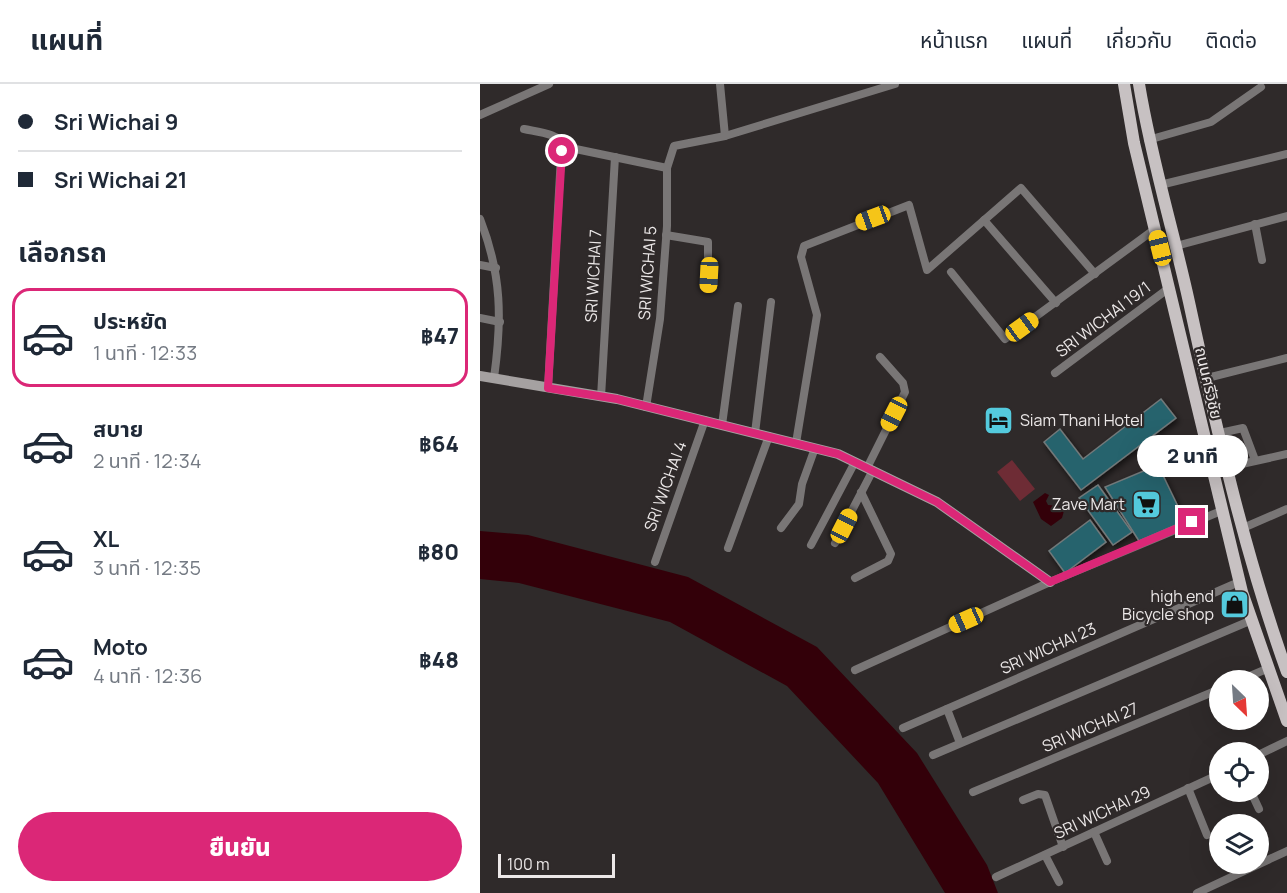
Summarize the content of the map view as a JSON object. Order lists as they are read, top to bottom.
{
  "streets": {
    "main road": ["ถนนศรีวิชัย"],
    "street": [
      "SRI WICHAI 5",
      "SRI WICHAI 7",
      "SRI WICHAI 19/1",
      "SRI WICHAI 4",
      "SRI WICHAI 23",
      "SRI WICHAI 27",
      "SRI WICHAI 29"
    ]
  },
  "crossings": [
    ["SRI WICHAI 19/1", "ถนนศรีวิชัย"],
    ["ถนนศรีวิชัย", "SRI WICHAI 23"]
  ],
  "places": {
    "hotel": ["Siam Thani Hotel"],
    "supermarket": ["Zave Mart"],
    "shop": ["high end Bicycle shop"]
  },
  "scale_bar": "100 m",
  "north": "bottom right",
  "page": {
    "header": "แผนที่",
    "nav": [
      "หน้าแรก",
      "แผนที่",
      "เกี่ยวกับ",
      "ติดต่อ"
    ],
    "banner": ["Sri Wichai 9", "Sri Wichai 21"],
    "heading": "เลือกรถ",
    "list": [
      {
        "name": "ประหยัด",
        "note": "1 นาที · 12:33",
        "value": "฿47"
      },
      {
        "name": "สบาย",
        "note": "2 นาที · 12:34",
        "value": "฿64"
      },
      {
        "name": "XL",
        "note": "3 นาที · 12:35",
        "value": "฿80"
      },
      {
        "name": "Moto",
        "note": "4 นาที · 12:36",
        "value": "฿48"
      }
    ],
    "bubble": "2 นาที",
    "buttons": "ยืนยัน",
    "scale": "100 m"
  }
}
